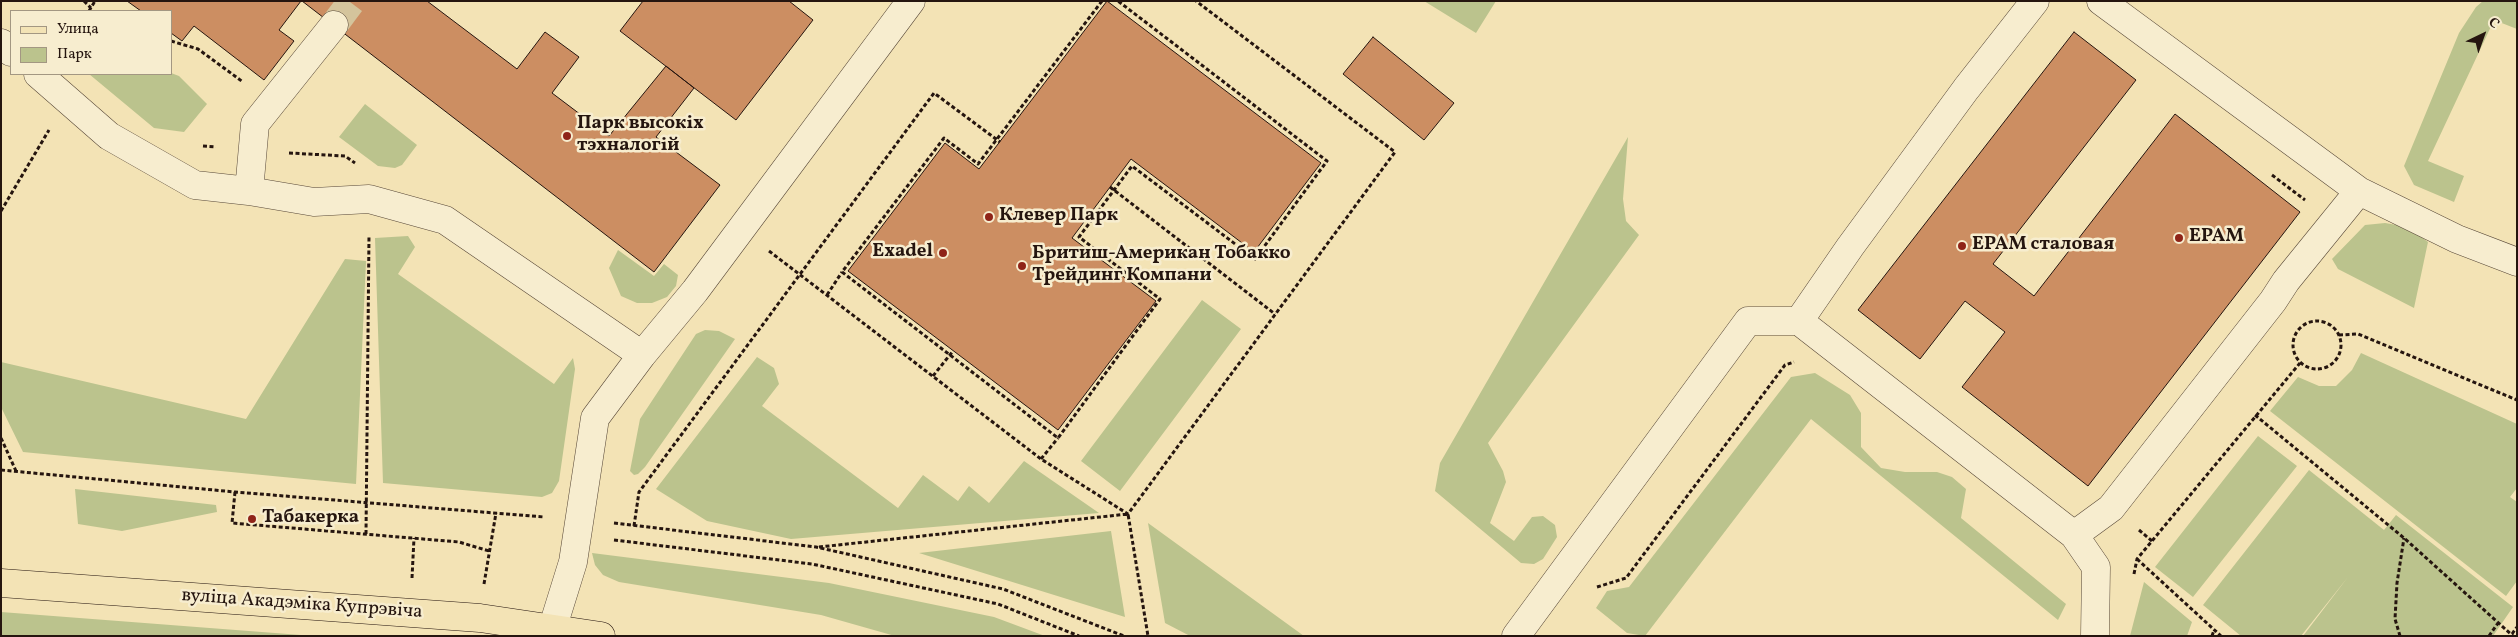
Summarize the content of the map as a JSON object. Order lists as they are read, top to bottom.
{
  "streets": {
    "main road": ["вуліца Акадэміка Купрэвіча"]
  },
  "places": [
    "Парк высокіх тэхналогій",
    "Клевер Парк",
    "EPAM",
    "EPAM сталовая",
    "Exadel",
    "Бритиш-Американ Тобакко Трейдинг Компани",
    "Табакерка"
  ],
  "legend": ["Улица", "Парк"],
  "north": "top right"
}
